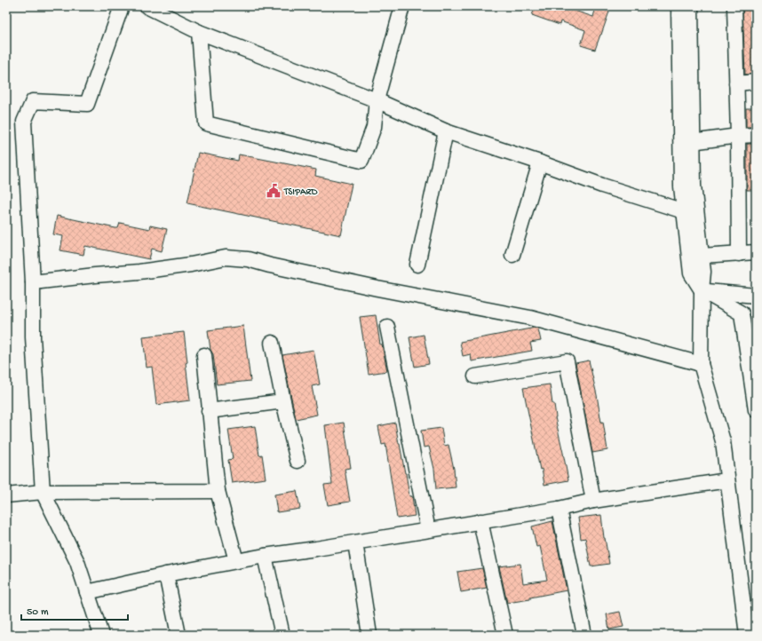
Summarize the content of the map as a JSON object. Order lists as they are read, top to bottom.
{
  "places": {
    "public building": ["TSIPARD"]
  },
  "scale_bar": "50 m"
}
